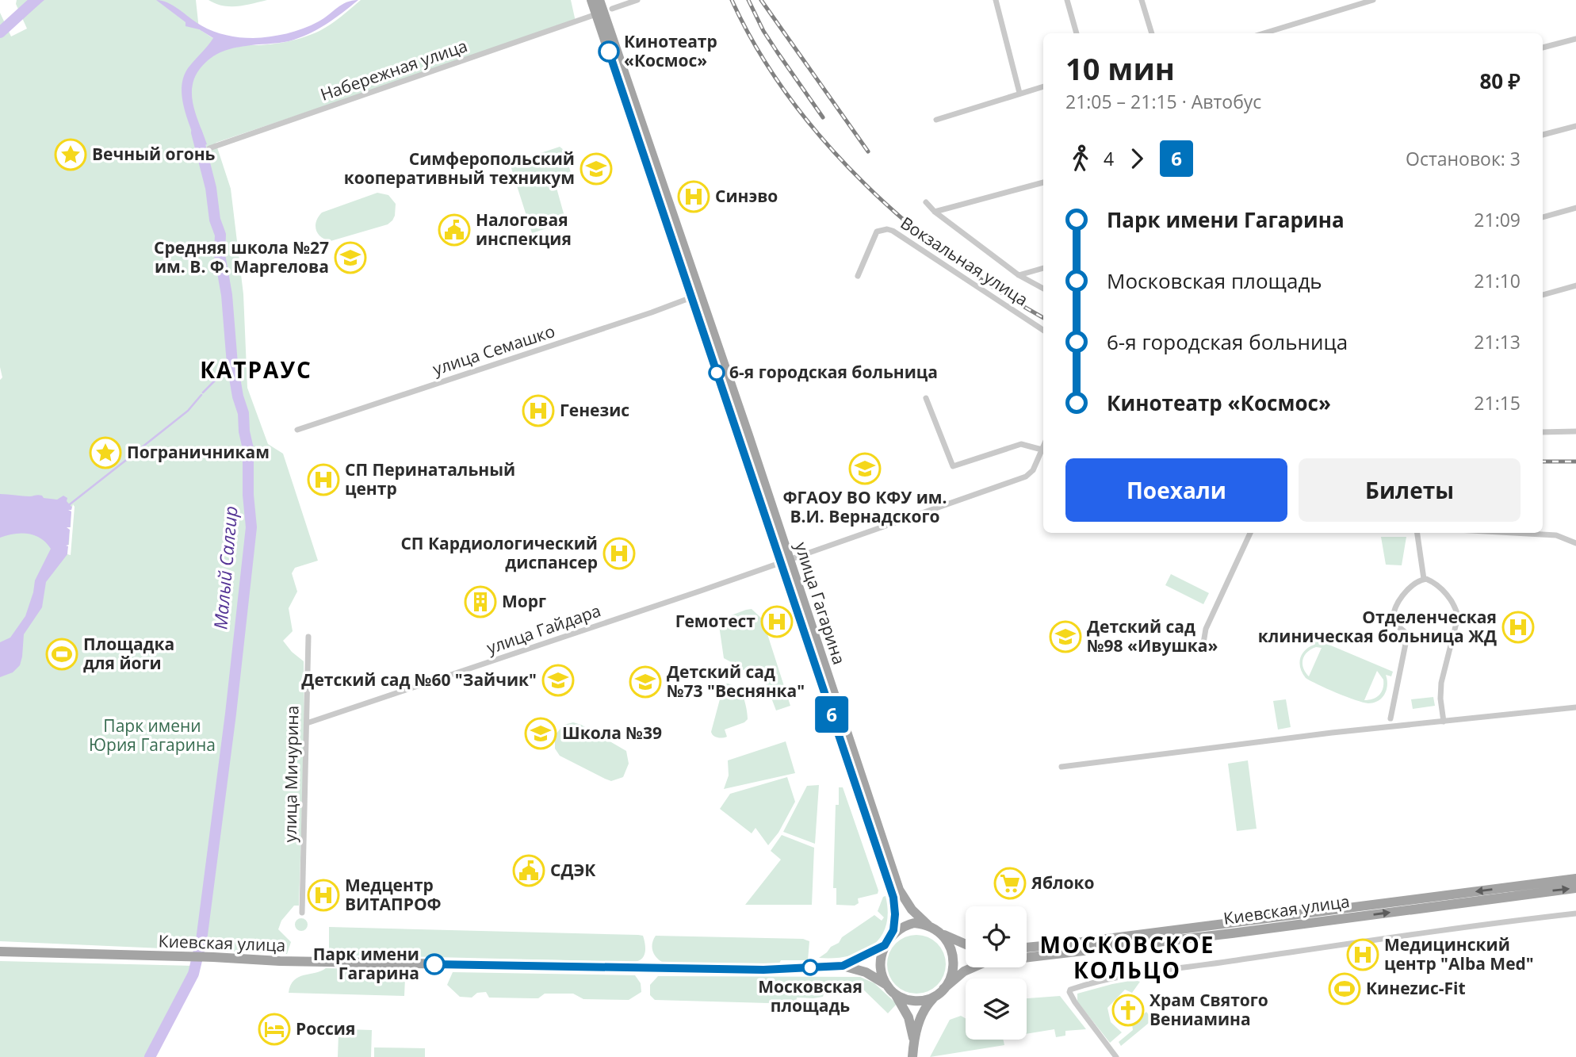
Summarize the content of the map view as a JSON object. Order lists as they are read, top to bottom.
{
  "streets": {
    "main road": ["улица Гагарина", "Киевская улица"],
    "street": [
      "Набережная улица",
      "Вокзальная улица",
      "улица Семашко",
      "улица Гайдара",
      "улица Мичурина"
    ]
  },
  "crossings": [
    ["Набережная улица", "улица Гагарина"],
    ["улица Семашко", "улица Гагарина"],
    ["улица Гагарина", "улица Гайдара"],
    ["улица Гагарина", "Киевская улица"],
    ["улица Гайдара", "улица Мичурина"]
  ],
  "districts": ["КАТРАУС", "МОСКОВСКОЕ КОЛЬЦО"],
  "water": ["Малый Салгир"],
  "parks": ["Парк имени Юрия Гагарина"],
  "places": {
    "other": [
      "Кинотеатр «Космос»",
      "6-я городская больница",
      "Парк имени Гагарина",
      "Московская площадь"
    ],
    "place": ["Вечный огонь", "Пограничникам"],
    "school or university": [
      "Симферопольский кооперативный техникум",
      "Средняя школа №27 им. В. Ф. Маргелова",
      "ФГАОУ ВО КФУ им. В.И. Вернадского",
      "Детский сад №98 «Ивушка»",
      "Детский сад №60 \"Зайчик\"",
      "Детский сад №73 \"Веснянка\"",
      "Школа №39"
    ],
    "hospital": [
      "Синэво",
      "Генезис",
      "СП Перинатальный центр",
      "СП Кардиологический диспансер",
      "Гемотест",
      "Отделенческая клиническая больница ЖД",
      "Медцентр ВИТАПРОФ",
      "Медицинский центр \"Alba Med\""
    ],
    "public building": ["Налоговая инспекция", "СДЭК"],
    "building": ["Морг"],
    "sports": ["Площадка для йоги", "Кинеzис-Fit"],
    "supermarket": ["Яблоко"],
    "church": ["Храм Святого Вениамина"],
    "hotel": ["Россия"]
  },
  "lines": ["bus line 6"],
  "page": {
    "on_map": "6",
    "heading": ["10 мин", "21:05 – 21:15 · Автобус", "80 ₽"],
    "legs": ["4", "6", "Остановок: 3"],
    "list": [
      {
        "name": "Парк имени Гагарина",
        "value": "21:09"
      },
      {
        "name": "Московская площадь",
        "value": "21:10"
      },
      {
        "name": "6-я городская больница",
        "value": "21:13"
      },
      {
        "name": "Кинотеатр «Космос»",
        "value": "21:15"
      }
    ],
    "buttons": ["Поехали", "Билеты"]
  }
}
